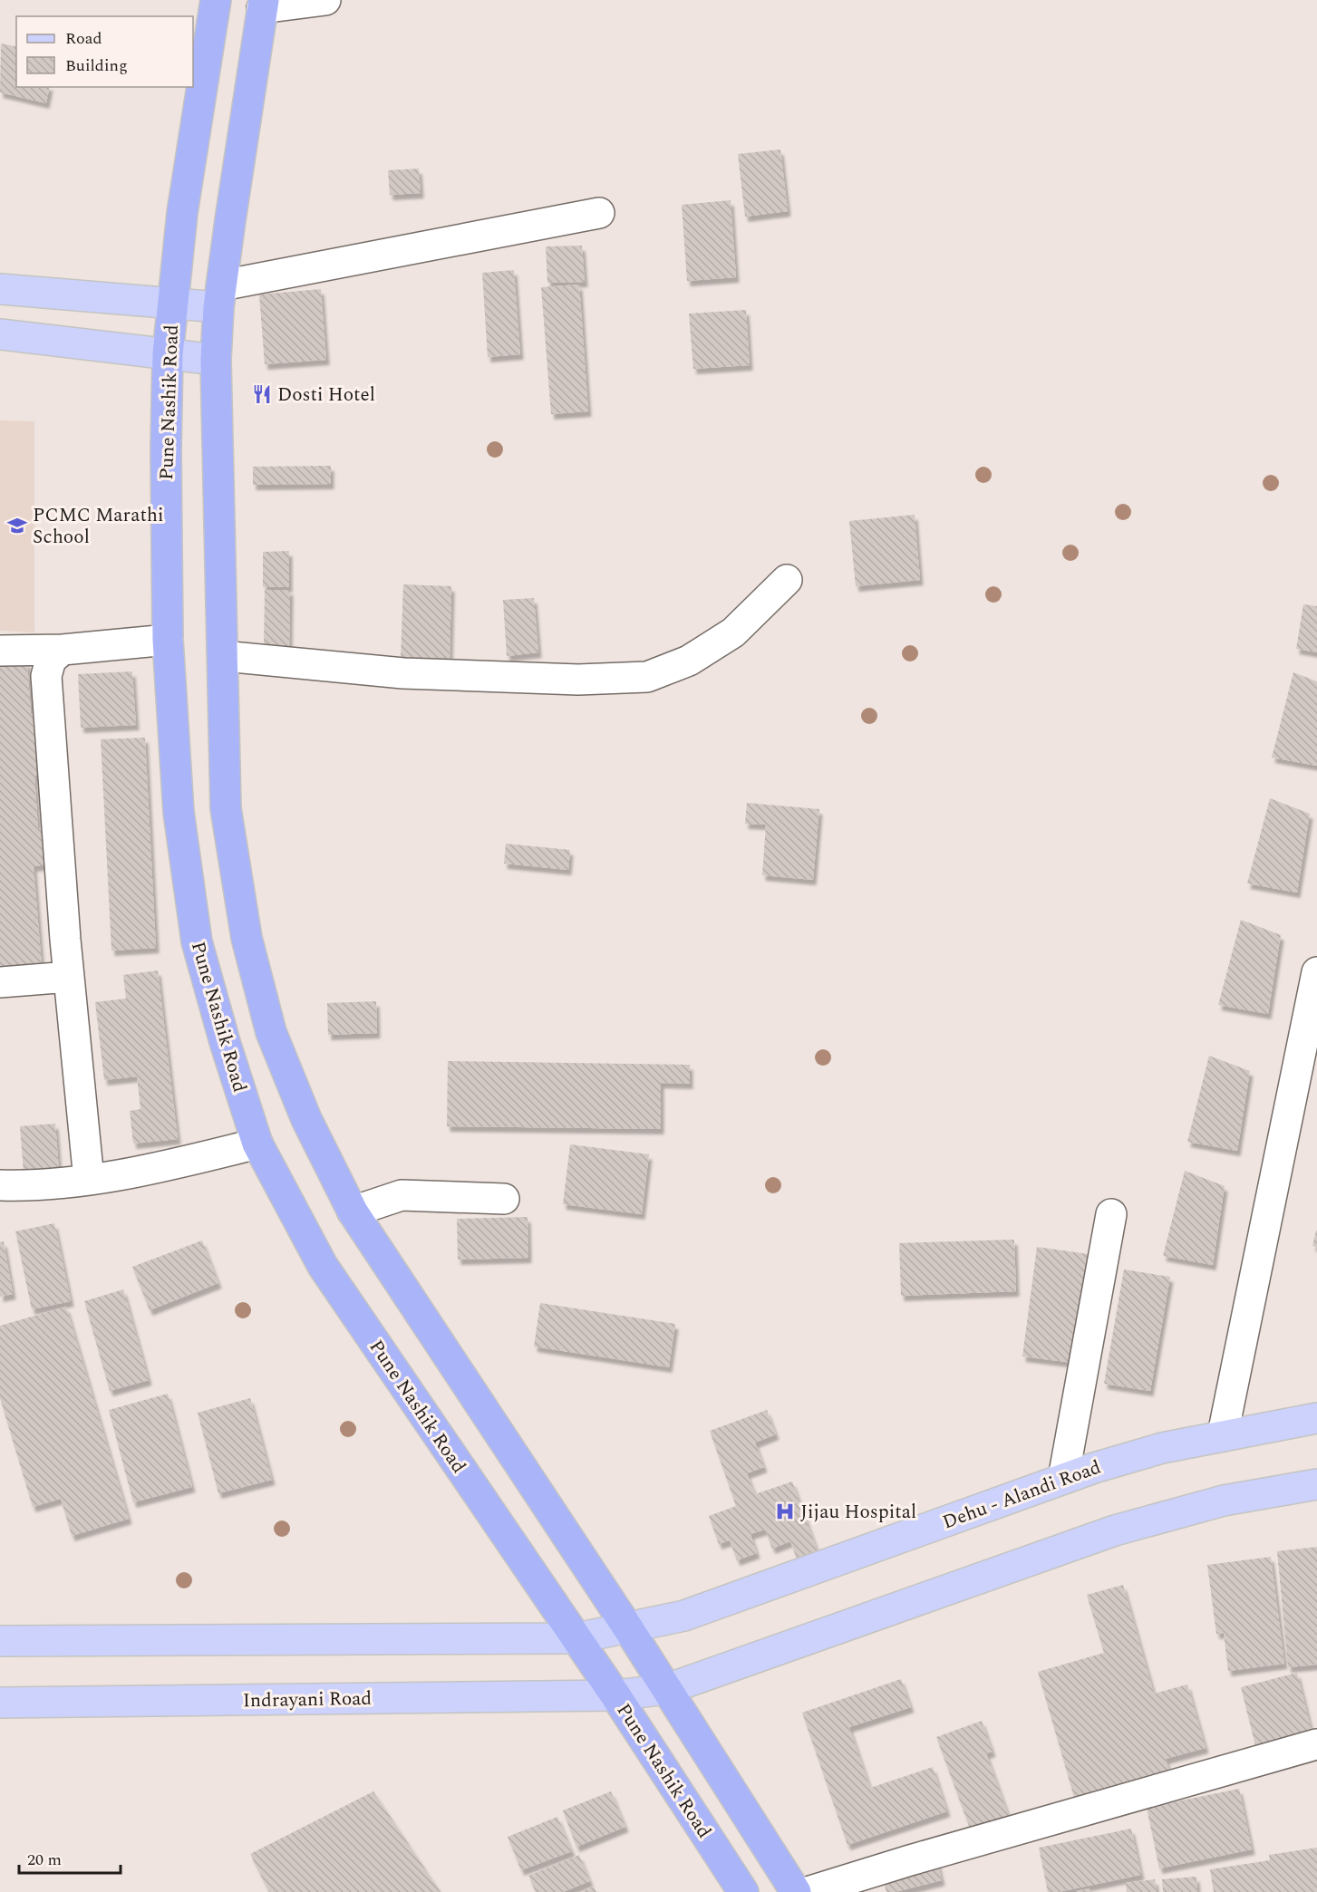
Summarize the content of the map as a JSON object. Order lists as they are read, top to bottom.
{
  "streets": {
    "highway": ["Pune Nashik Road"],
    "main road": ["Dehu - Alandi Road", "Indrayani Road"]
  },
  "crossings": [
    ["Pune Nashik Road", "Dehu - Alandi Road"],
    ["Pune Nashik Road", "Indrayani Road"]
  ],
  "places": {
    "restaurant": ["Dosti Hotel"],
    "school or university": ["PCMC Marathi School"],
    "hospital": ["Jijau Hospital"]
  },
  "legend": ["Road", "Building"],
  "scale_bar": "20 m"
}
